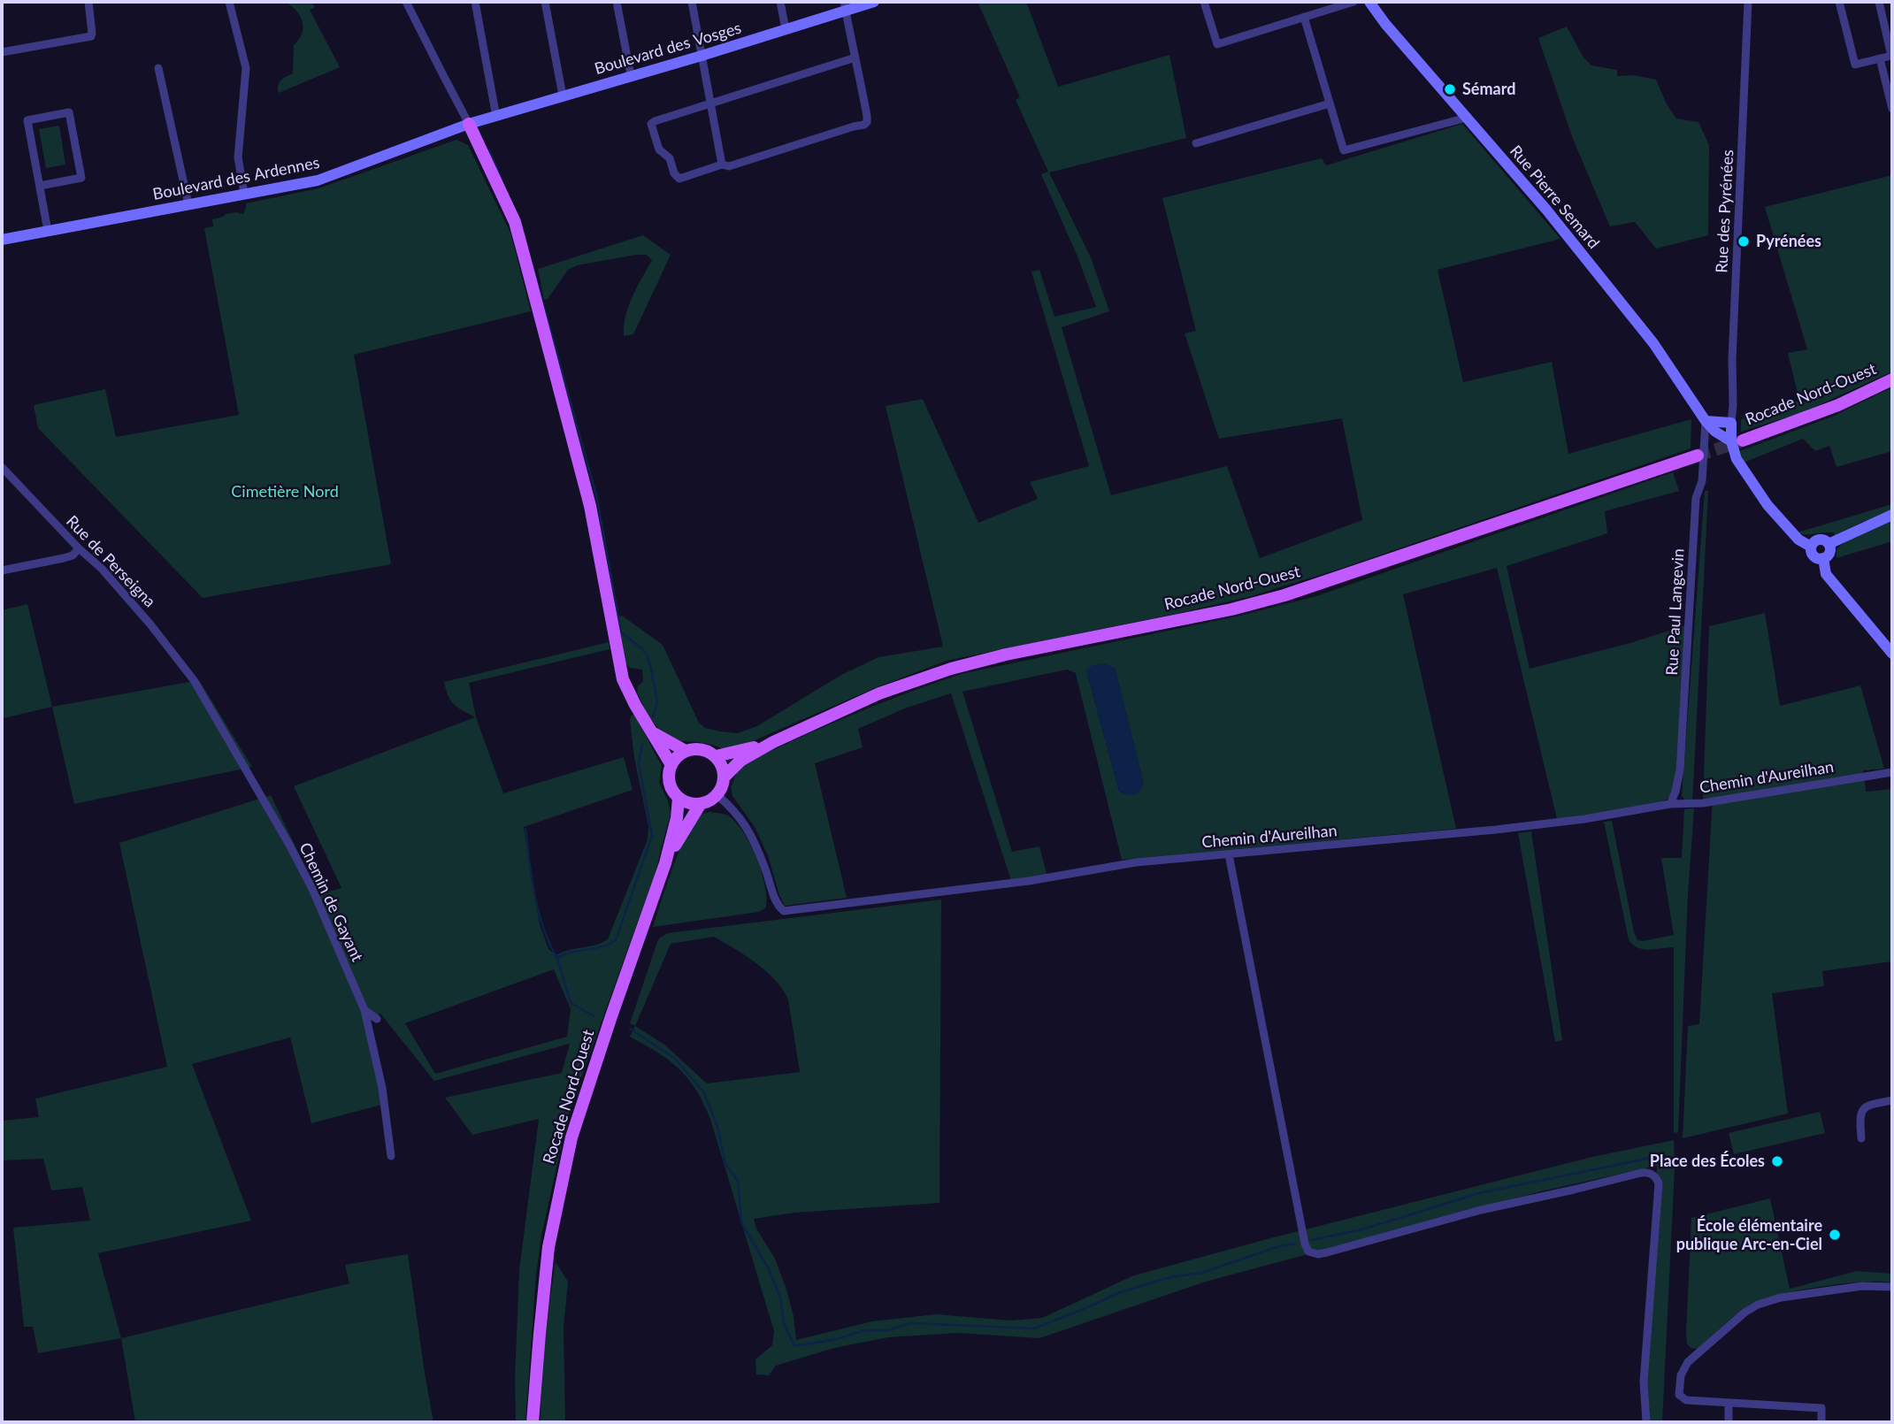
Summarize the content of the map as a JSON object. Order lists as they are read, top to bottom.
{
  "streets": {
    "main road": [
      "Boulevard des Vosges",
      "Boulevard des Ardennes",
      "Rue Pierre Semard",
      "Rocade Nord-Ouest"
    ],
    "street": [
      "Rue des Pyrénées",
      "Rue de Perseigna",
      "Rue Paul Langevin",
      "Chemin d'Aureilhan",
      "Chemin de Gayant"
    ]
  },
  "crossings": [
    ["Boulevard des Vosges", "Boulevard des Ardennes"],
    ["Rue Pierre Semard", "Rue des Pyrénées"],
    ["Rue Pierre Semard", "Rocade Nord-Ouest"],
    ["Rue Pierre Semard", "Rue Paul Langevin"],
    ["Rocade Nord-Ouest", "Chemin d'Aureilhan"],
    ["Rue de Perseigna", "Chemin de Gayant"],
    ["Rue Paul Langevin", "Chemin d'Aureilhan"]
  ],
  "parks": ["Cimetière Nord"],
  "places": [
    "Sémard",
    "Pyrénées",
    "Place des Écoles",
    "École élémentaire publique Arc-en-Ciel"
  ]
}
